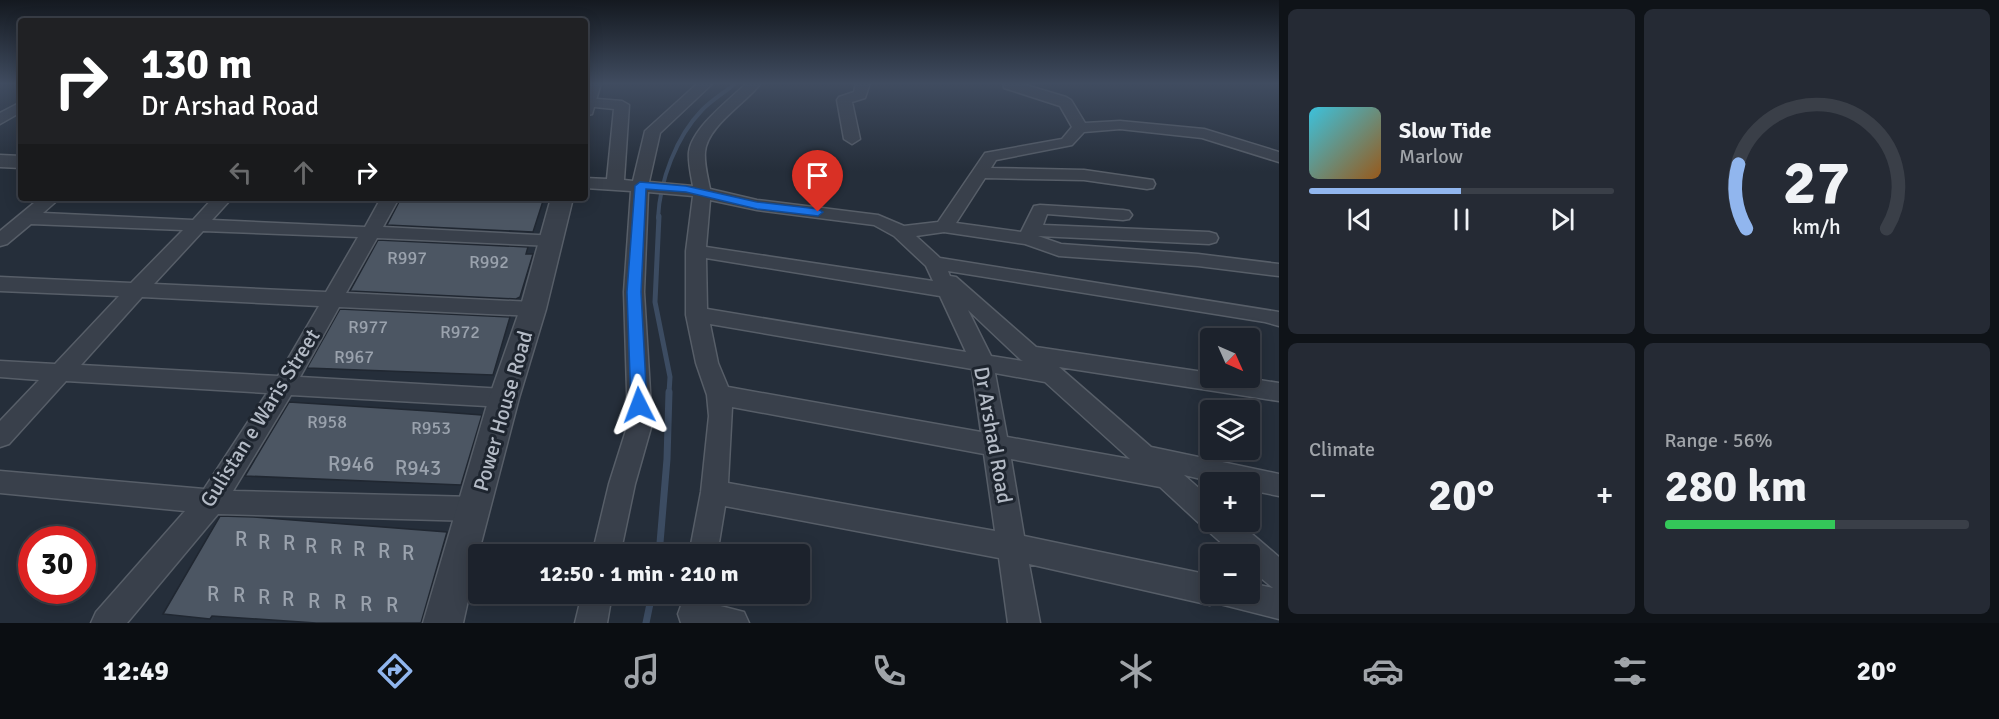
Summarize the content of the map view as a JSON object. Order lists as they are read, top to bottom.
{
  "streets": {
    "street": ["Power House Road", "Gulistan e Waris Street", "Dr Arshad Road"]
  },
  "house_numbers": [
    "R997",
    "R992",
    "R977",
    "R972",
    "R967",
    "R958",
    "R953",
    "R946",
    "R943",
    "R",
    "R",
    "R",
    "R",
    "R",
    "R",
    "R",
    "R",
    "R",
    "R",
    "R",
    "R",
    "R",
    "R",
    "R",
    "R"
  ],
  "north": "bottom right",
  "page": {
    "turn": ["130 m", "Dr Arshad Road"],
    "song": ["Slow Tide", "Marlow"],
    "map_buttons": ["+", "−"],
    "tile": [
      "Climate",
      ["Range · 56%", "280 km"]
    ],
    "heat": ["−", "20°", "+"],
    "limit": "30",
    "trip": "12:50 · 1 min · 210 m",
    "tabs": ["12:49", "20°"],
    "gauge": ["27", "km/h"]
  }
}
